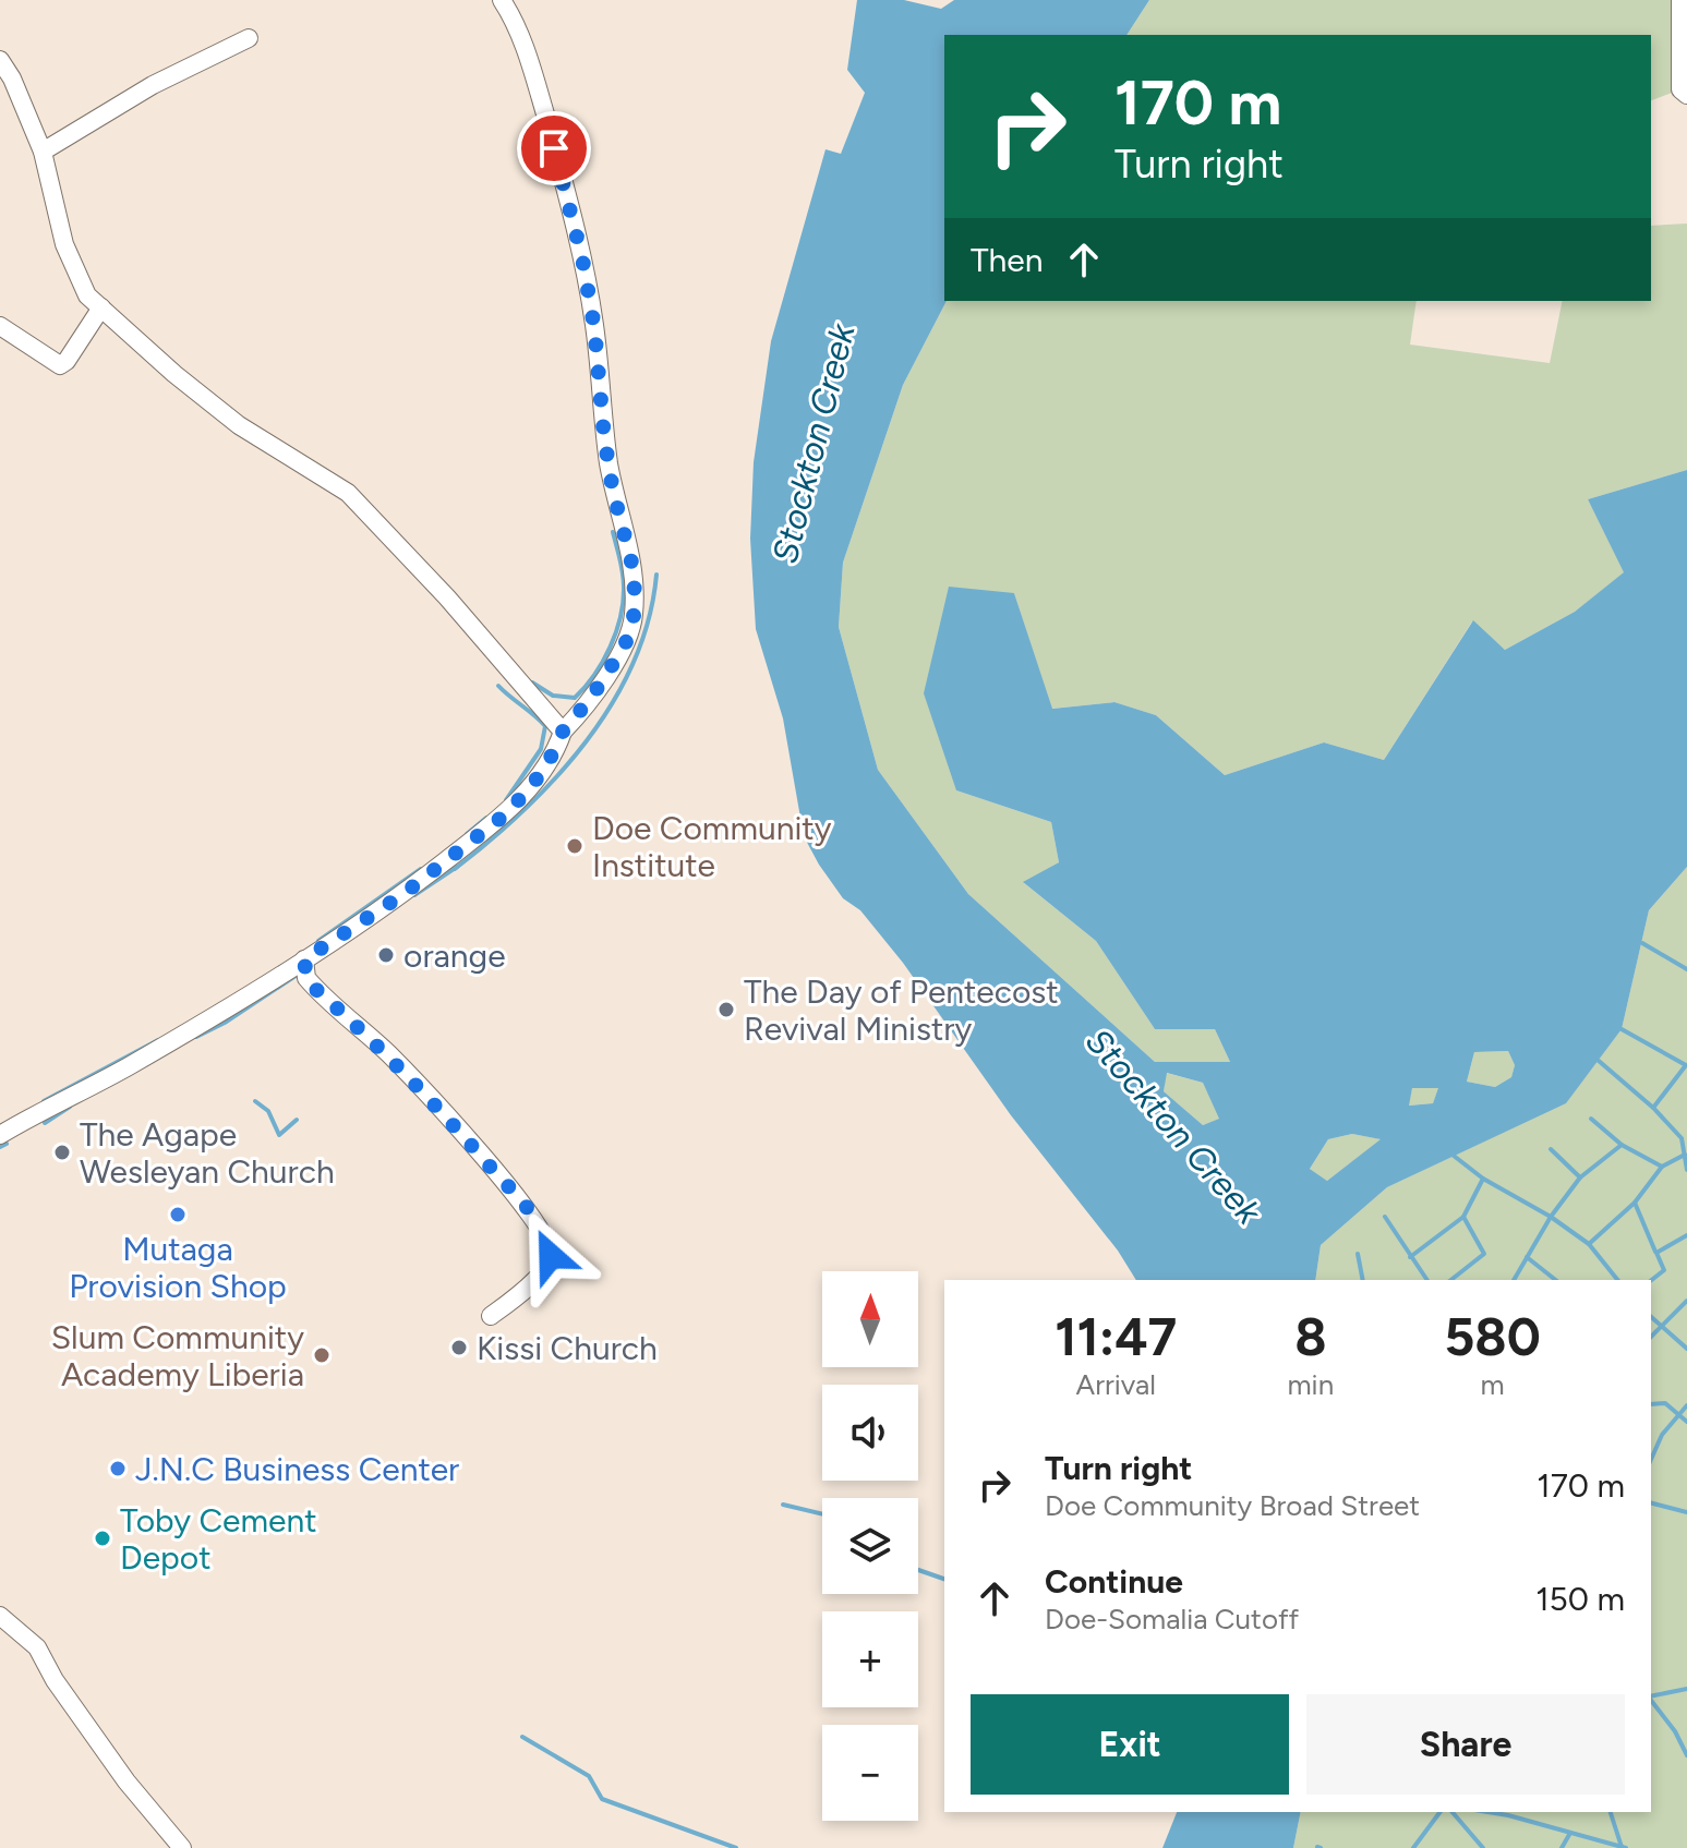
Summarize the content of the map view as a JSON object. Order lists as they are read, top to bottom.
{
  "water": ["Stockton Creek"],
  "places": [
    "Doe Community Institute",
    "orange",
    "The Day of Pentecost Revival Ministry",
    "The Agape Wesleyan Church",
    "Mutaga Provision Shop",
    "Kissi Church",
    "Slum Community Academy Liberia",
    "J.N.C Business Center",
    "Toby Cement Depot"
  ],
  "north": "top",
  "page": {
    "turn": ["170 m", "Turn right"],
    "then": "Then",
    "map_buttons": ["+", "−"],
    "eta": [
      "11:47",
      "Arrival",
      "8",
      "min",
      "580",
      "m"
    ],
    "list": [
      {
        "name": "Turn right",
        "note": "Doe Community Broad Street",
        "value": "170 m"
      },
      {
        "name": "Continue",
        "note": "Doe-Somalia Cutoff",
        "value": "150 m"
      }
    ],
    "buttons": ["Exit", "Share"]
  }
}
